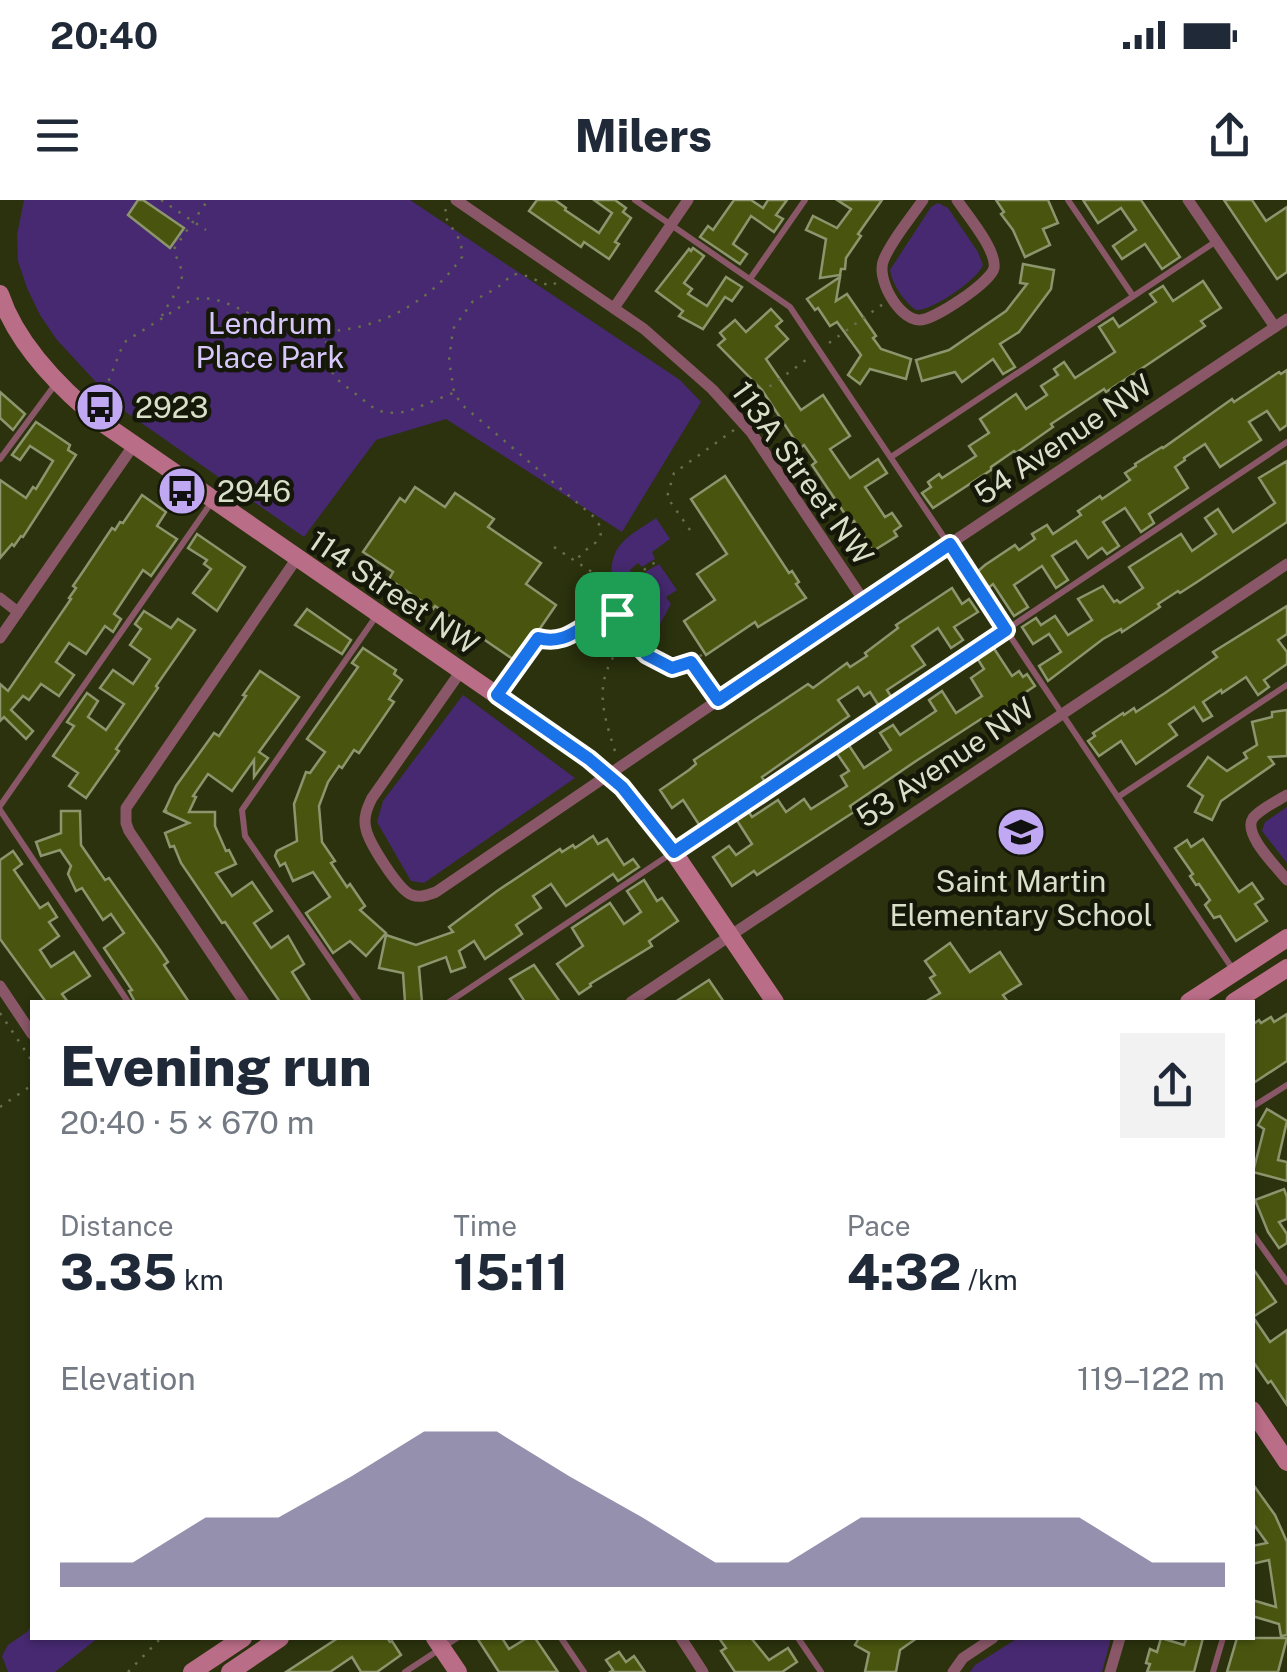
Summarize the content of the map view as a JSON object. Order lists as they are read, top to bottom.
{
  "streets": {
    "street": [
      "54 Avenue NW",
      "113A Street NW",
      "114 Street NW",
      "53 Avenue NW"
    ]
  },
  "crossings": [
    ["54 Avenue NW", "113A Street NW"],
    ["54 Avenue NW", "114 Street NW"],
    ["114 Street NW", "53 Avenue NW"]
  ],
  "parks": ["Lendrum Place Park"],
  "places": {
    "bus stop": ["2923", "2946"],
    "school or university": ["Saint Martin Elementary School"]
  },
  "page": {
    "status": "20:40",
    "header": "Milers",
    "heading": ["Evening run", "20:40 · 5 × 670 m"],
    "stats": [
      ["Distance", "3.35 km"],
      ["Time", "15:11"],
      ["Pace", "4:32 /km"]
    ],
    "chart": ["Elevation", "119–122 m"]
  }
}
